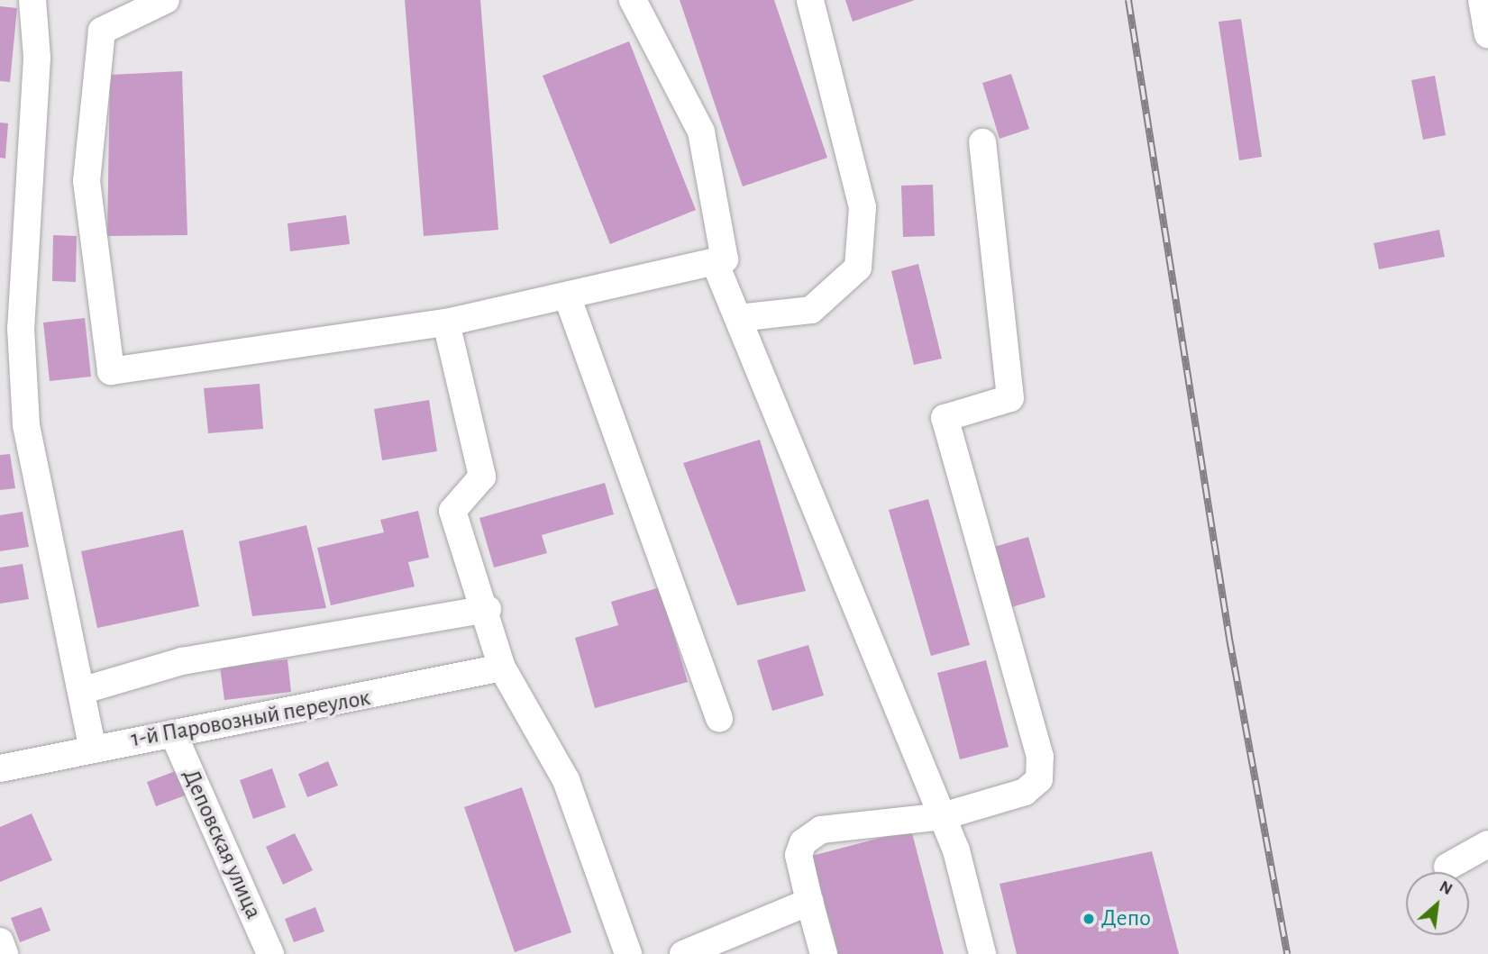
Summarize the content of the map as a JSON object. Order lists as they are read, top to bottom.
{
  "streets": {
    "street": ["1-й Паровозный переулок", "Деповская улица"]
  },
  "crossings": [
    ["1-й Паровозный переулок", "Деповская улица"]
  ],
  "places": ["Депо"],
  "north": "top right"
}
